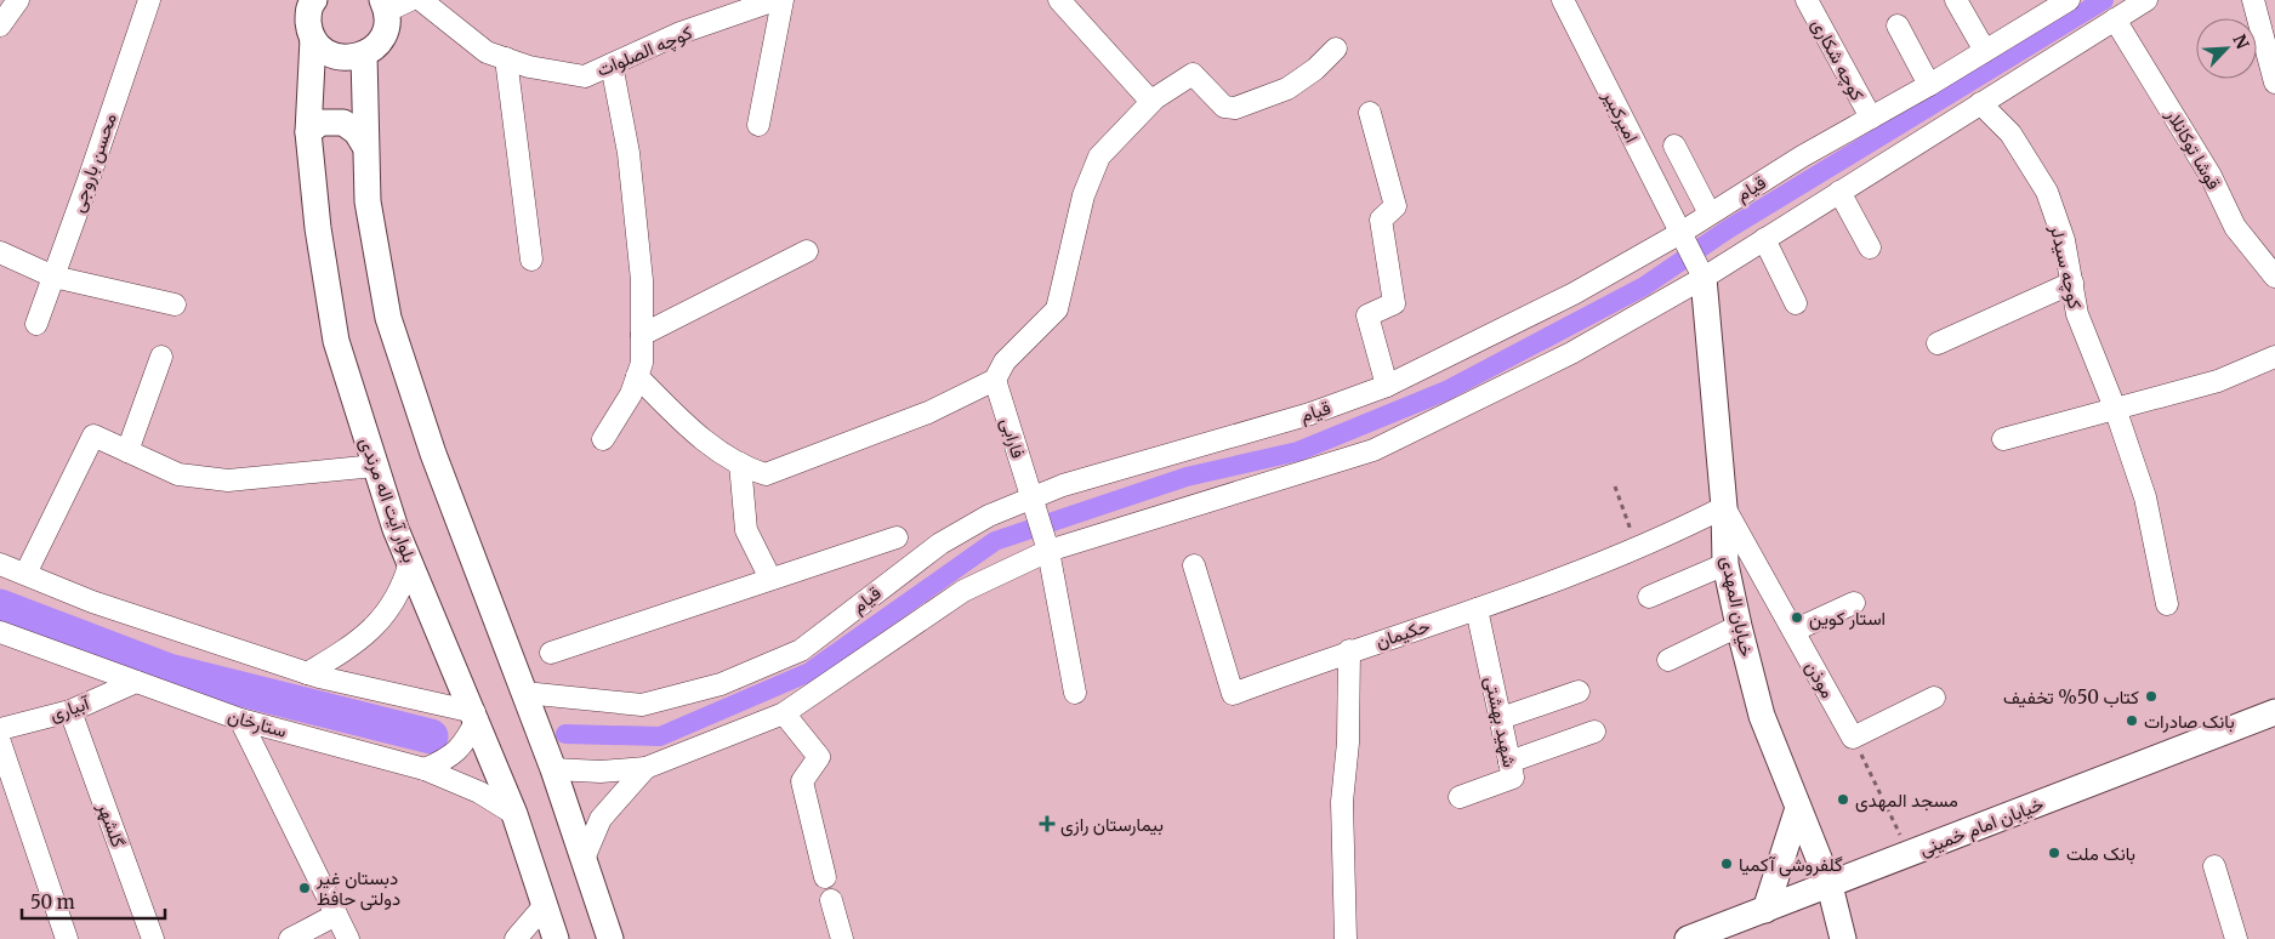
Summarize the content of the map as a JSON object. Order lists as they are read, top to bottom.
{
  "streets": {
    "main road": ["بلوار آیت اله مرندی", "خیابان المهدی", "خیابان امام خمینی"],
    "street": [
      "کوچه الصلوات",
      "کوچه شکاری",
      "امیرکبیر",
      "قوشا توکانلار",
      "محسن باروجی",
      "قیام",
      "کوچه سیدلر",
      "فارابی",
      "حکیمان",
      "موذن",
      "آبیاری",
      "شهید بهشتی",
      "ستارخان",
      "گلشهر"
    ]
  },
  "crossings": [
    ["کوچه شکاری", "قیام"],
    ["امیرکبیر", "قیام"],
    ["امیرکبیر", "خیابان المهدی"],
    ["قیام", "فارابی"],
    ["بلوار آیت اله مرندی", "ستارخان"],
    ["خیابان المهدی", "حکیمان"],
    ["خیابان المهدی", "موذن"],
    ["خیابان المهدی", "خیابان امام خمینی"],
    ["حکیمان", "موذن"],
    ["حکیمان", "شهید بهشتی"],
    ["آبیاری", "ستارخان"],
    ["آبیاری", "گلشهر"]
  ],
  "places": {
    "other": [
      "استار کوین",
      "کتاب 50% تخفیف",
      "بانک صادرات",
      "مسجد المهدی",
      "بانک ملت",
      "گلفروشی آکمیا",
      "دبستان غیر دولتی حافظ"
    ],
    "health": ["بیمارستان رازی"]
  },
  "scale_bar": "50 m",
  "north": "top right"
}
